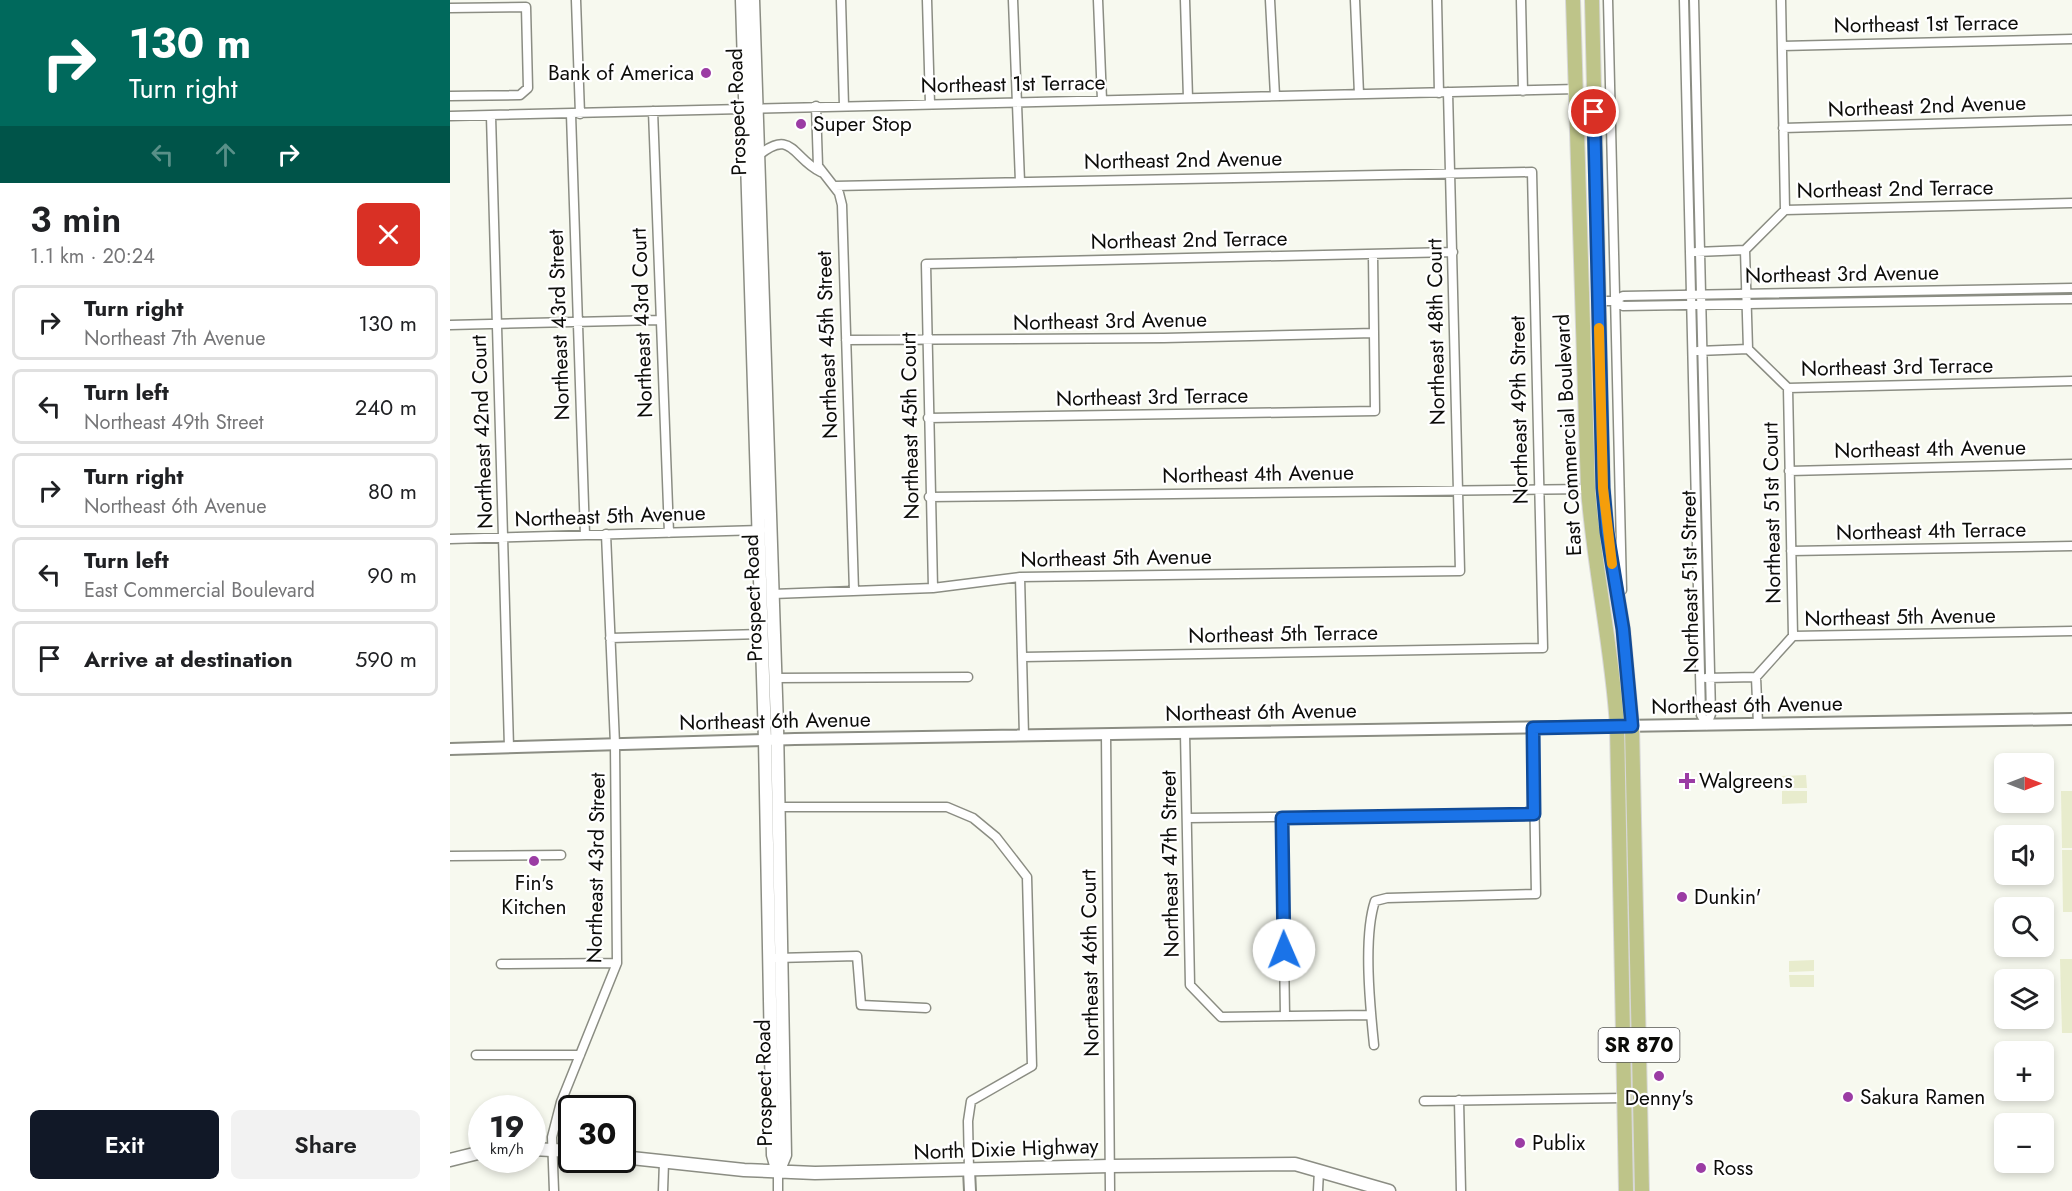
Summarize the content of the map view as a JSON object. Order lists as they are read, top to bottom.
{
  "streets": {
    "main road": [
      "Prospect Road",
      "East Commercial Boulevard",
      "SR 870",
      "North Dixie Highway"
    ],
    "street": [
      "Northeast 1st Terrace",
      "Northeast 2nd Avenue",
      "Northeast 2nd Terrace",
      "Northeast 3rd Avenue",
      "Northeast 43rd Court",
      "Northeast 43rd Street",
      "Northeast 48th Court",
      "Northeast 45th Street",
      "Northeast 3rd Terrace",
      "Northeast 49th Street",
      "Northeast 45th Court",
      "Northeast 42nd Court",
      "Northeast 4th Avenue",
      "Northeast 51st Court",
      "Northeast 5th Avenue",
      "Northeast 4th Terrace",
      "Northeast 51st Street",
      "Northeast 5th Terrace",
      "Northeast 6th Avenue",
      "Northeast 47th Street",
      "Northeast 46th Court"
    ]
  },
  "crossings": [
    ["Northeast 1st Terrace", "Prospect Road"],
    ["Northeast 1st Terrace", "Northeast 43rd Court"],
    ["Northeast 1st Terrace", "Northeast 43rd Street"],
    ["Northeast 1st Terrace", "Northeast 48th Court"],
    ["Northeast 1st Terrace", "Northeast 42nd Court"],
    ["Northeast 1st Terrace", "East Commercial Boulevard"],
    ["Northeast 2nd Avenue", "Northeast 48th Court"],
    ["Northeast 2nd Avenue", "Northeast 45th Street"],
    ["Northeast 2nd Avenue", "Northeast 49th Street"],
    ["Prospect Road", "Northeast 5th Avenue"],
    ["Prospect Road", "Northeast 6th Avenue"],
    ["Prospect Road", "North Dixie Highway"],
    ["Northeast 2nd Terrace", "Northeast 48th Court"],
    ["Northeast 2nd Terrace", "Northeast 45th Court"],
    ["Northeast 3rd Avenue", "Northeast 45th Street"],
    ["Northeast 3rd Avenue", "Northeast 3rd Terrace"],
    ["Northeast 3rd Avenue", "Northeast 45th Court"],
    ["Northeast 3rd Avenue", "East Commercial Boulevard"],
    ["Northeast 3rd Avenue", "Northeast 51st Street"],
    ["Northeast 43rd Court", "Northeast 5th Avenue"],
    ["Northeast 43rd Street", "Northeast 5th Avenue"],
    ["Northeast 43rd Street", "Northeast 6th Avenue"],
    ["Northeast 48th Court", "Northeast 4th Avenue"],
    ["Northeast 48th Court", "Northeast 5th Avenue"],
    ["Northeast 45th Street", "Northeast 5th Avenue"],
    ["Northeast 3rd Terrace", "Northeast 45th Court"],
    ["Northeast 3rd Terrace", "Northeast 51st Court"],
    ["Northeast 49th Street", "Northeast 4th Avenue"],
    ["Northeast 49th Street", "Northeast 5th Terrace"],
    ["Northeast 45th Court", "Northeast 4th Avenue"],
    ["Northeast 45th Court", "Northeast 5th Avenue"],
    ["Northeast 42nd Court", "Northeast 5th Avenue"],
    ["Northeast 42nd Court", "Northeast 6th Avenue"],
    ["East Commercial Boulevard", "Northeast 4th Avenue"],
    ["East Commercial Boulevard", "Northeast 6th Avenue"],
    ["Northeast 4th Avenue", "Northeast 51st Court"],
    ["Northeast 51st Court", "Northeast 5th Avenue"],
    ["Northeast 51st Court", "Northeast 4th Terrace"],
    ["Northeast 51st Street", "Northeast 6th Avenue"],
    ["Northeast 6th Avenue", "Northeast 47th Street"],
    ["Northeast 6th Avenue", "Northeast 46th Court"],
    ["Northeast 46th Court", "North Dixie Highway"]
  ],
  "places": {
    "other": [
      "Bank of America",
      "Super Stop",
      "Fin's Kitchen",
      "Dunkin'",
      "Denny's",
      "Sakura Ramen",
      "Publix",
      "Ross"
    ],
    "health": ["Walgreens"]
  },
  "north": "right",
  "page": {
    "turn": ["130 m", "Turn right"],
    "heading": ["3 min", "1.1 km · 20:24"],
    "list": [
      {
        "name": "Turn right",
        "note": "Northeast 7th Avenue",
        "value": "130 m"
      },
      {
        "name": "Turn left",
        "note": "Northeast 49th Street",
        "value": "240 m"
      },
      {
        "name": "Turn right",
        "note": "Northeast 6th Avenue",
        "value": "80 m"
      },
      {
        "name": "Turn left",
        "note": "East Commercial Boulevard",
        "value": "90 m"
      },
      {
        "name": "Arrive at destination",
        "value": "590 m"
      }
    ],
    "map_buttons": ["+", "−"],
    "speed": "19 km/h",
    "limit": "30",
    "buttons": ["Exit", "Share"]
  }
}
